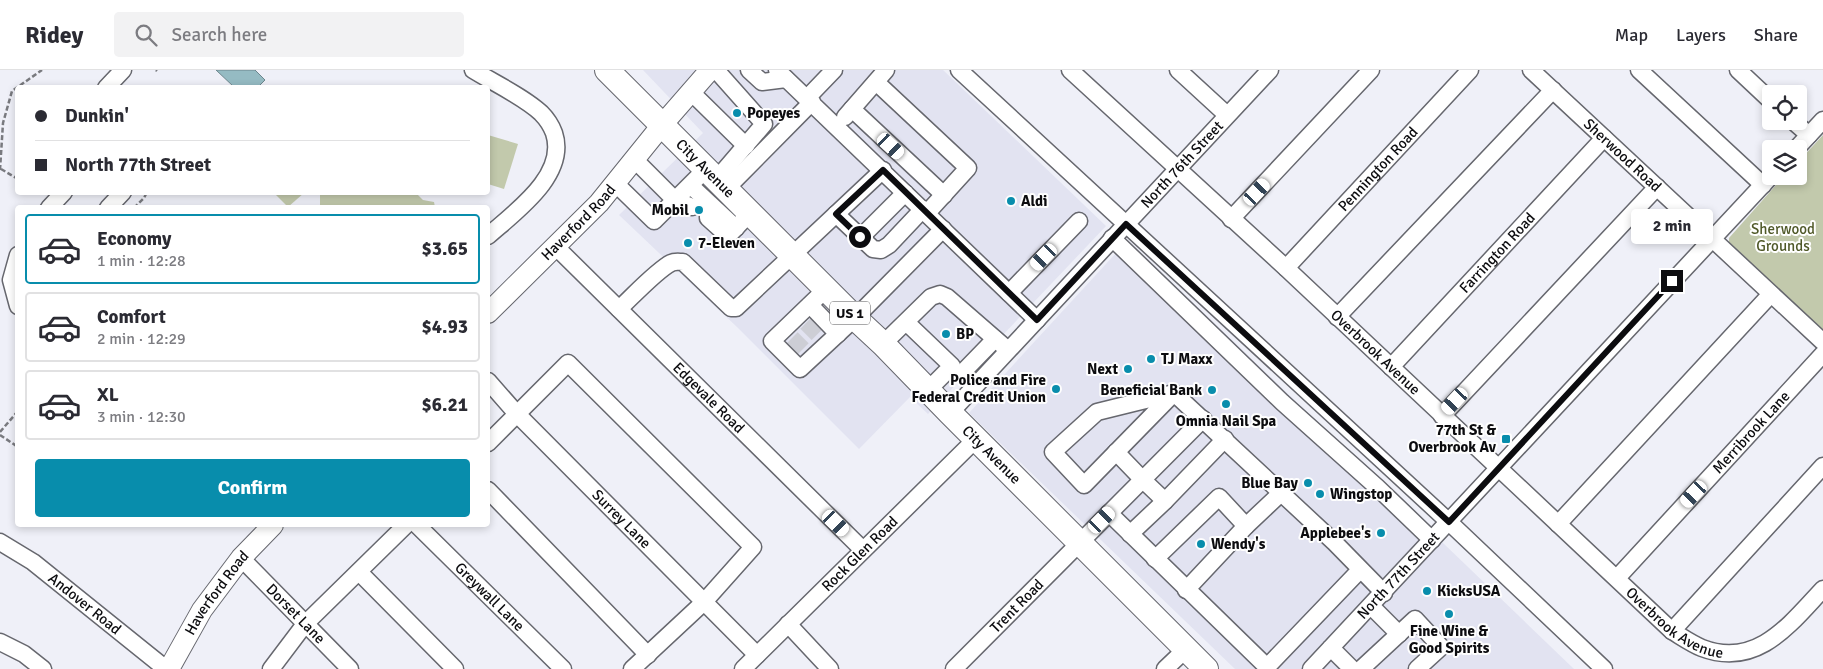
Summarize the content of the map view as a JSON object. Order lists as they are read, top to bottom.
{
  "streets": {
    "highway": ["City Avenue", "US 1"],
    "main road": ["Haverford Road"],
    "street": [
      "Sherwood Road",
      "North 76th Street",
      "Pennington Road",
      "Farrington Road",
      "Overbrook Avenue",
      "Edgevale Road",
      "Merribrook Lane",
      "Surrey Lane",
      "Rock Glen Road",
      "North 77th Street",
      "Greywall Lane",
      "Andover Road",
      "Trent Road",
      "Dorset Lane"
    ]
  },
  "crossings": [
    ["Sherwood Road", "Farrington Road"],
    ["Sherwood Road", "North 77th Street"],
    ["North 76th Street", "City Avenue"],
    ["North 76th Street", "Overbrook Avenue"],
    ["City Avenue", "Haverford Road"],
    ["City Avenue", "Rock Glen Road"],
    ["City Avenue", "Trent Road"],
    ["Pennington Road", "Overbrook Avenue"],
    ["Haverford Road", "Edgevale Road"],
    ["Haverford Road", "Andover Road"],
    ["Haverford Road", "Dorset Lane"],
    ["Farrington Road", "Overbrook Avenue"],
    ["Overbrook Avenue", "Merribrook Lane"],
    ["Overbrook Avenue", "North 77th Street"],
    ["Edgevale Road", "Rock Glen Road"],
    ["Surrey Lane", "Rock Glen Road"]
  ],
  "parks": ["Sherwood Grounds"],
  "places": {
    "other": [
      "Popeyes",
      "Aldi",
      "Mobil",
      "7-Eleven",
      "BP",
      "TJ Maxx",
      "Next",
      "Police and Fire Federal Credit Union",
      "Beneficial Bank",
      "Omnia Nail Spa",
      "Blue Bay",
      "Wingstop",
      "Applebee's",
      "Wendy's",
      "KicksUSA",
      "Fine Wine & Good Spirits"
    ],
    "transit": ["77th St & Overbrook Av"]
  },
  "page": {
    "header": "Ridey",
    "search": "Search here",
    "nav": ["Map", "Layers", "Share"],
    "banner": ["Dunkin'", "North 77th Street"],
    "bubble": "2 min",
    "list": [
      {
        "name": "Economy",
        "note": "1 min · 12:28",
        "value": "$3.65"
      },
      {
        "name": "Comfort",
        "note": "2 min · 12:29",
        "value": "$4.93"
      },
      {
        "name": "XL",
        "note": "3 min · 12:30",
        "value": "$6.21"
      }
    ],
    "buttons": "Confirm"
  }
}
